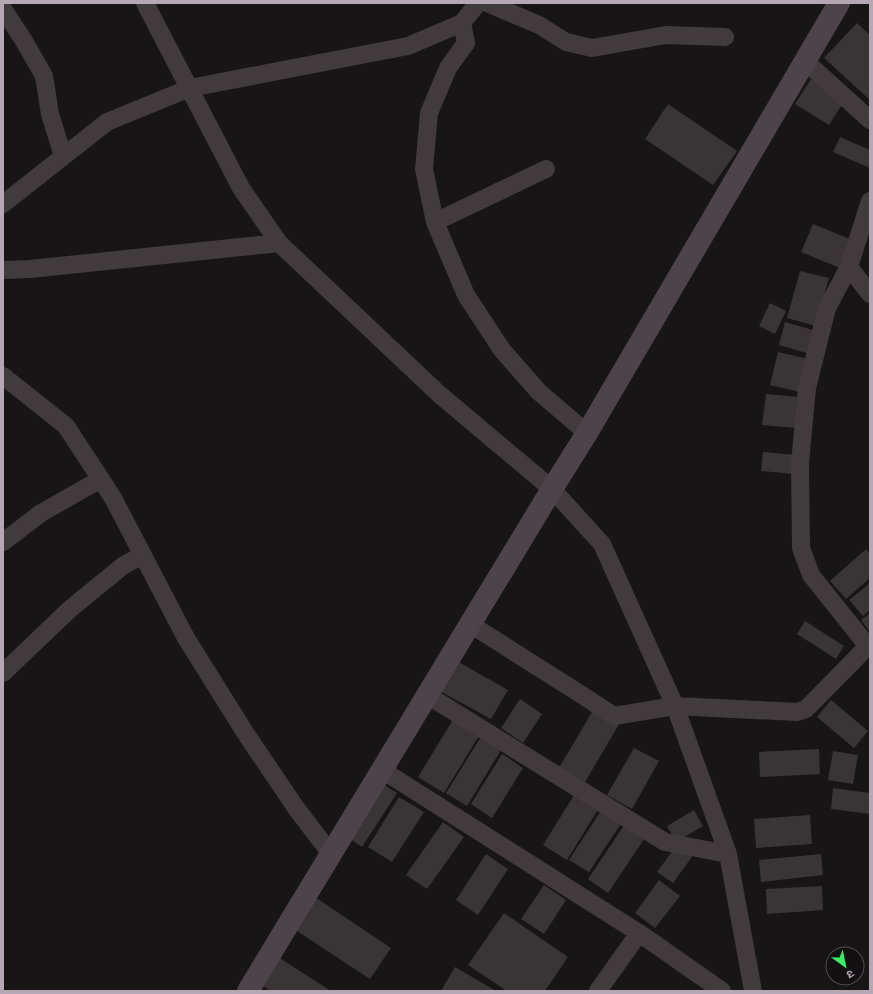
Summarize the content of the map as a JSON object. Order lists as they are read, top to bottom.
{
  "north": "bottom right"
}
